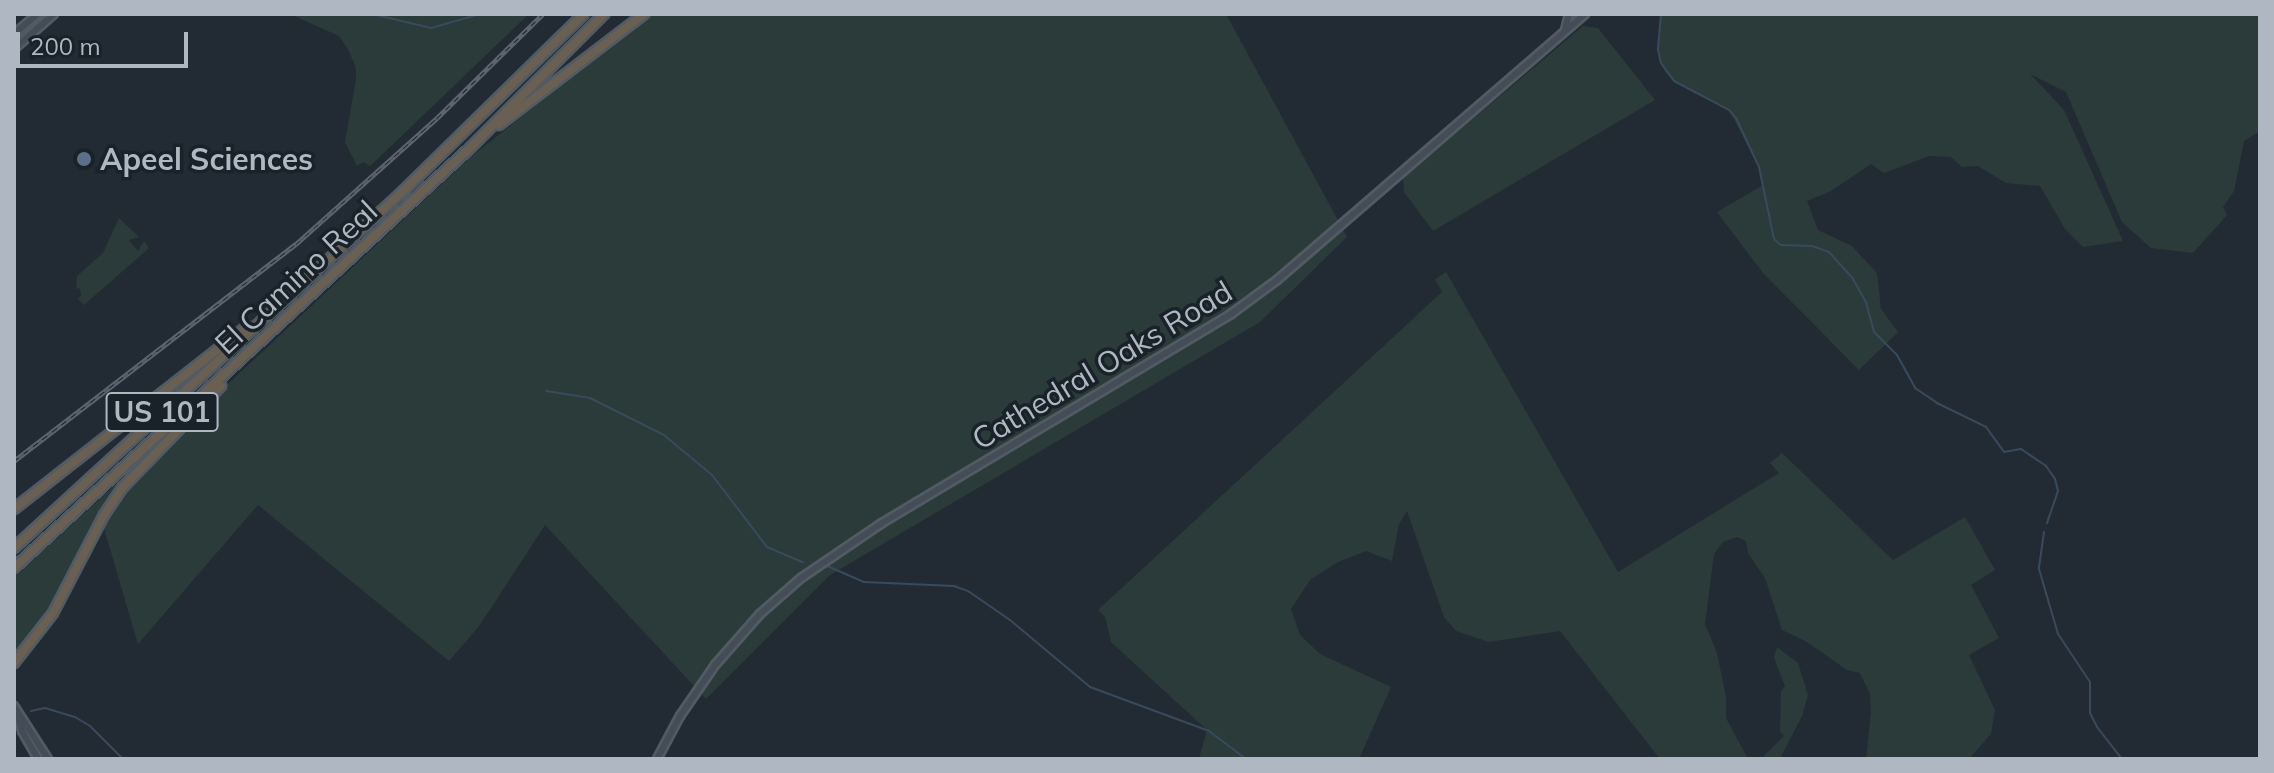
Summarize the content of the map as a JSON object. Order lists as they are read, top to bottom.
{
  "streets": {
    "highway": ["El Camino Real", "US 101"],
    "main road": ["Cathedral Oaks Road"]
  },
  "places": ["Apeel Sciences"],
  "scale_bar": "200 m"
}
